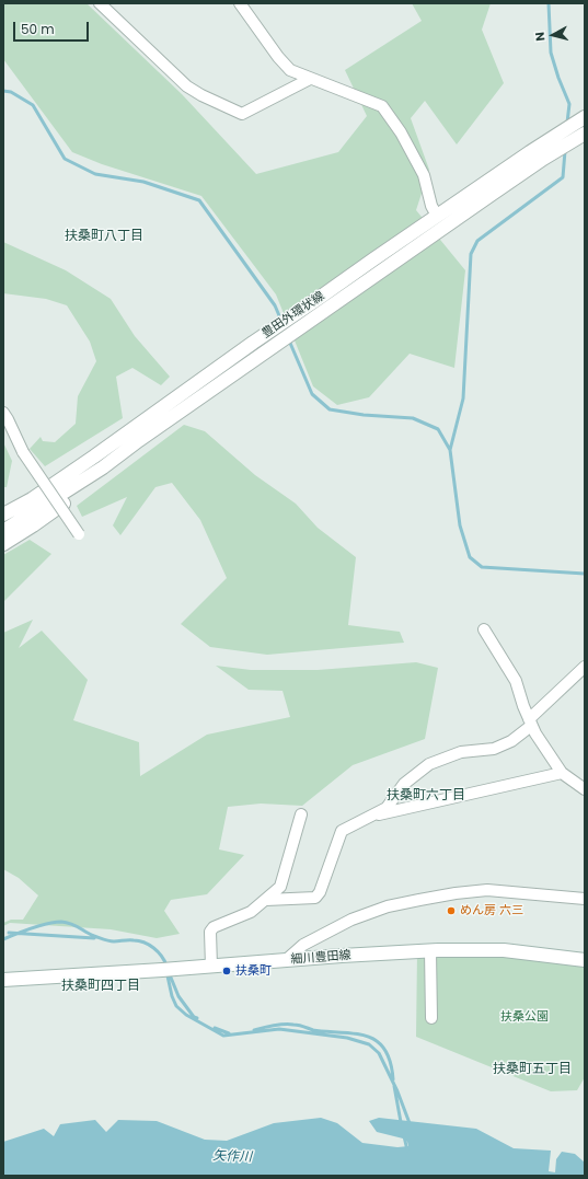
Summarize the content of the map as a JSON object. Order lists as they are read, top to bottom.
{
  "streets": {
    "street": ["豊田外環状線", "細川豊田線"]
  },
  "districts": [
    "扶桑町八丁目",
    "扶桑町六丁目",
    "扶桑町四丁目",
    "扶桑町五丁目"
  ],
  "water": ["矢作川"],
  "parks": ["扶桑公園"],
  "places": ["めん房 六三", "扶桑町"],
  "scale_bar": "50 m",
  "north": "left"
}
